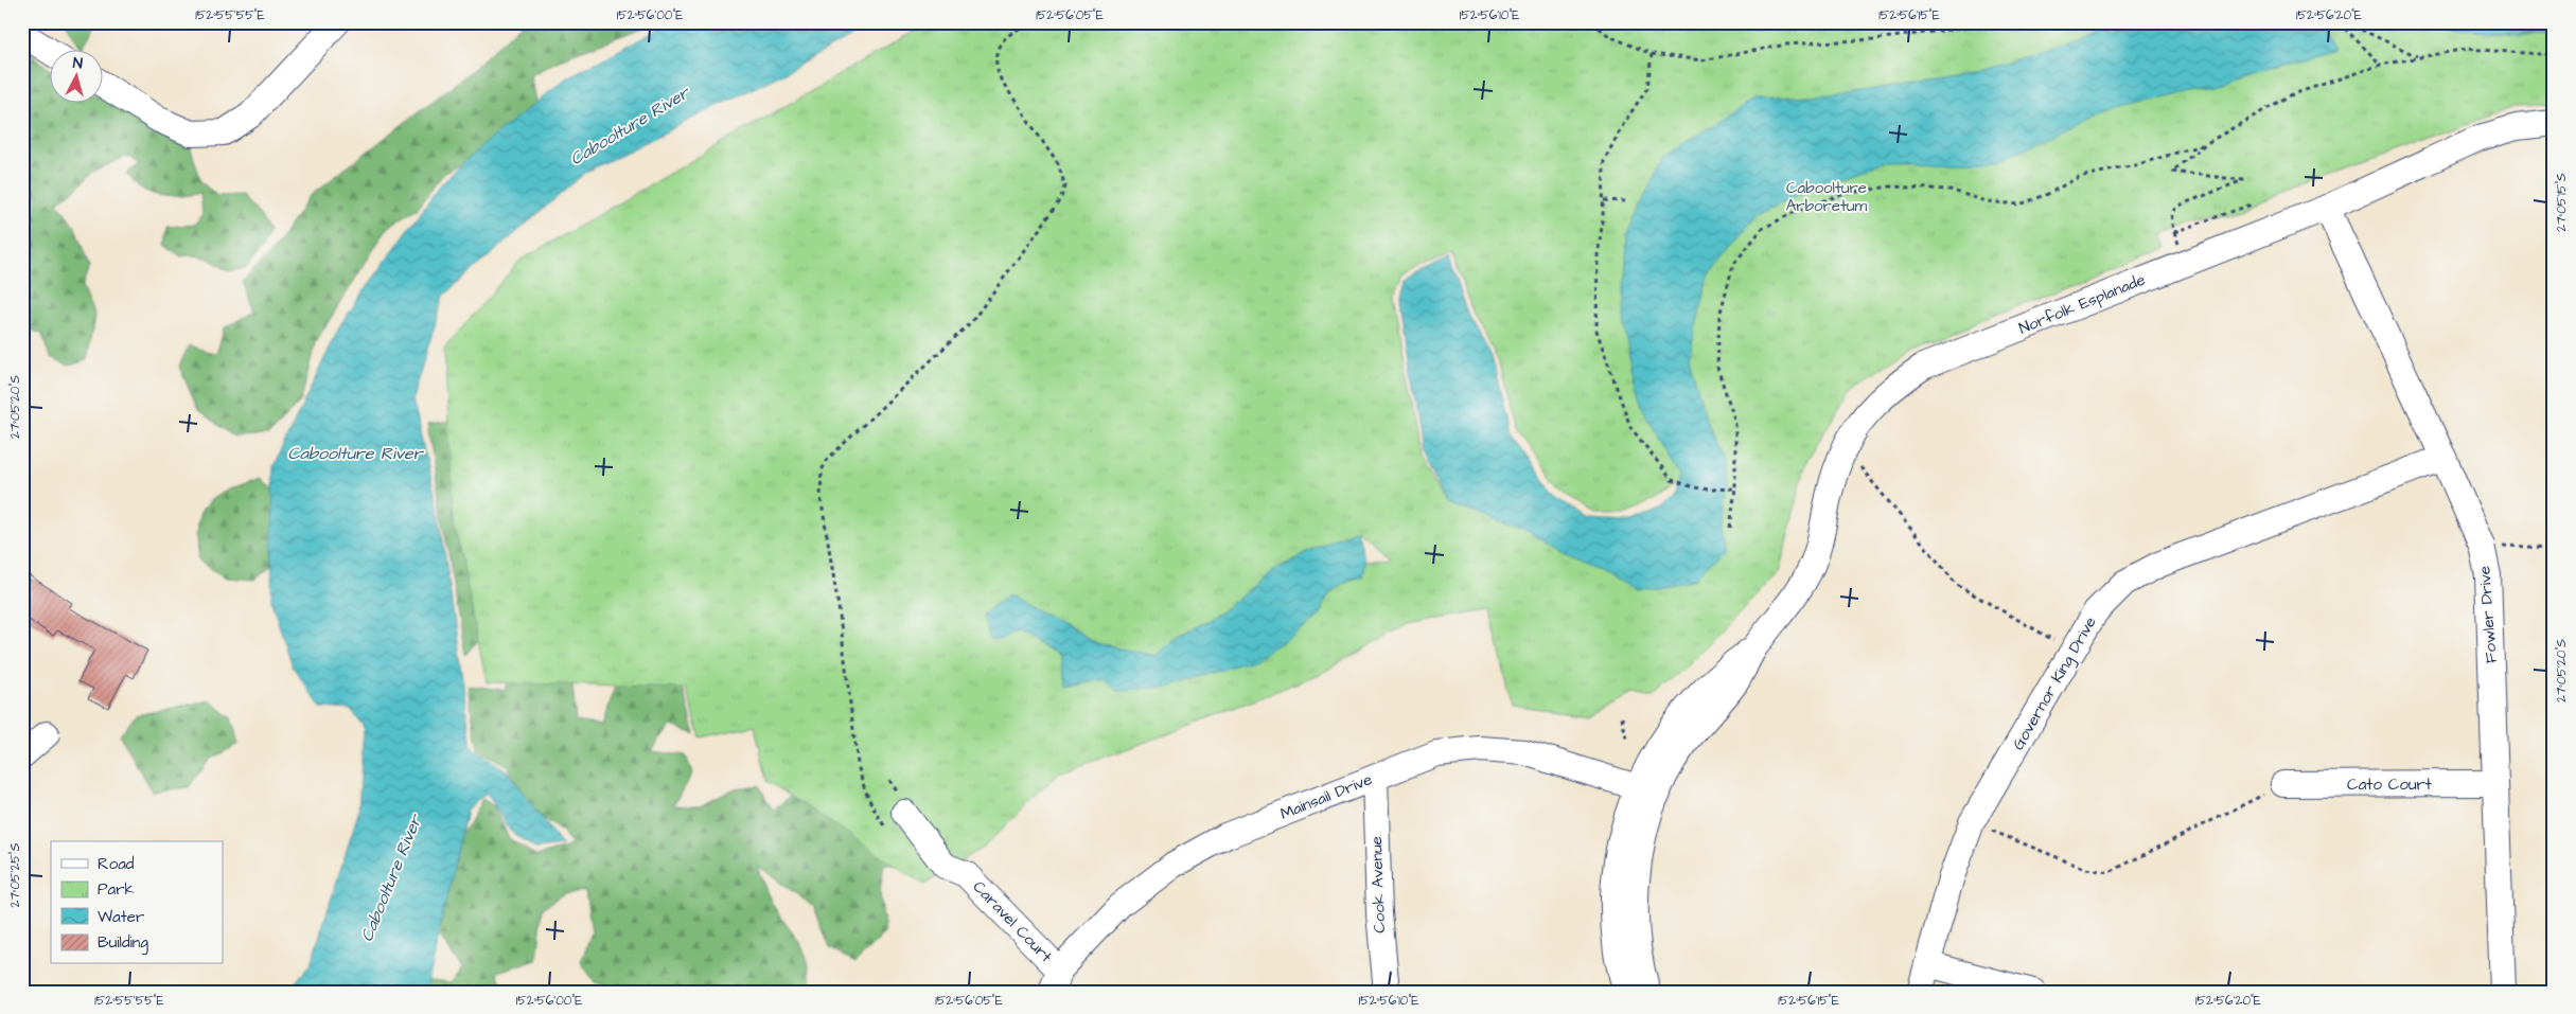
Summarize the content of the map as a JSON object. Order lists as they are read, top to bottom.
{
  "streets": {
    "street": [
      "Norfolk Esplanade",
      "Fowler Drive",
      "Governor King Drive",
      "Cato Court",
      "Mainsail Drive",
      "Cook Avenue",
      "Caravel Court"
    ]
  },
  "crossings": [
    ["Norfolk Esplanade", "Fowler Drive"],
    ["Norfolk Esplanade", "Mainsail Drive"],
    ["Fowler Drive", "Governor King Drive"],
    ["Fowler Drive", "Cato Court"],
    ["Mainsail Drive", "Cook Avenue"],
    ["Mainsail Drive", "Caravel Court"]
  ],
  "water": ["Caboolture River"],
  "parks": ["Caboolture Arboretum"],
  "legend": [
    "Road",
    "Park",
    "Water",
    "Building"
  ],
  "north": "top",
  "coordinates": [
    "152°55'55\"E",
    "152°56'00\"E",
    "152°56'05\"E",
    "152°56'10\"E",
    "152°56'15\"E",
    "152°56'20\"E",
    "27°05'15\"S",
    "27°05'20\"S",
    "27°05'25\"S"
  ]
}
